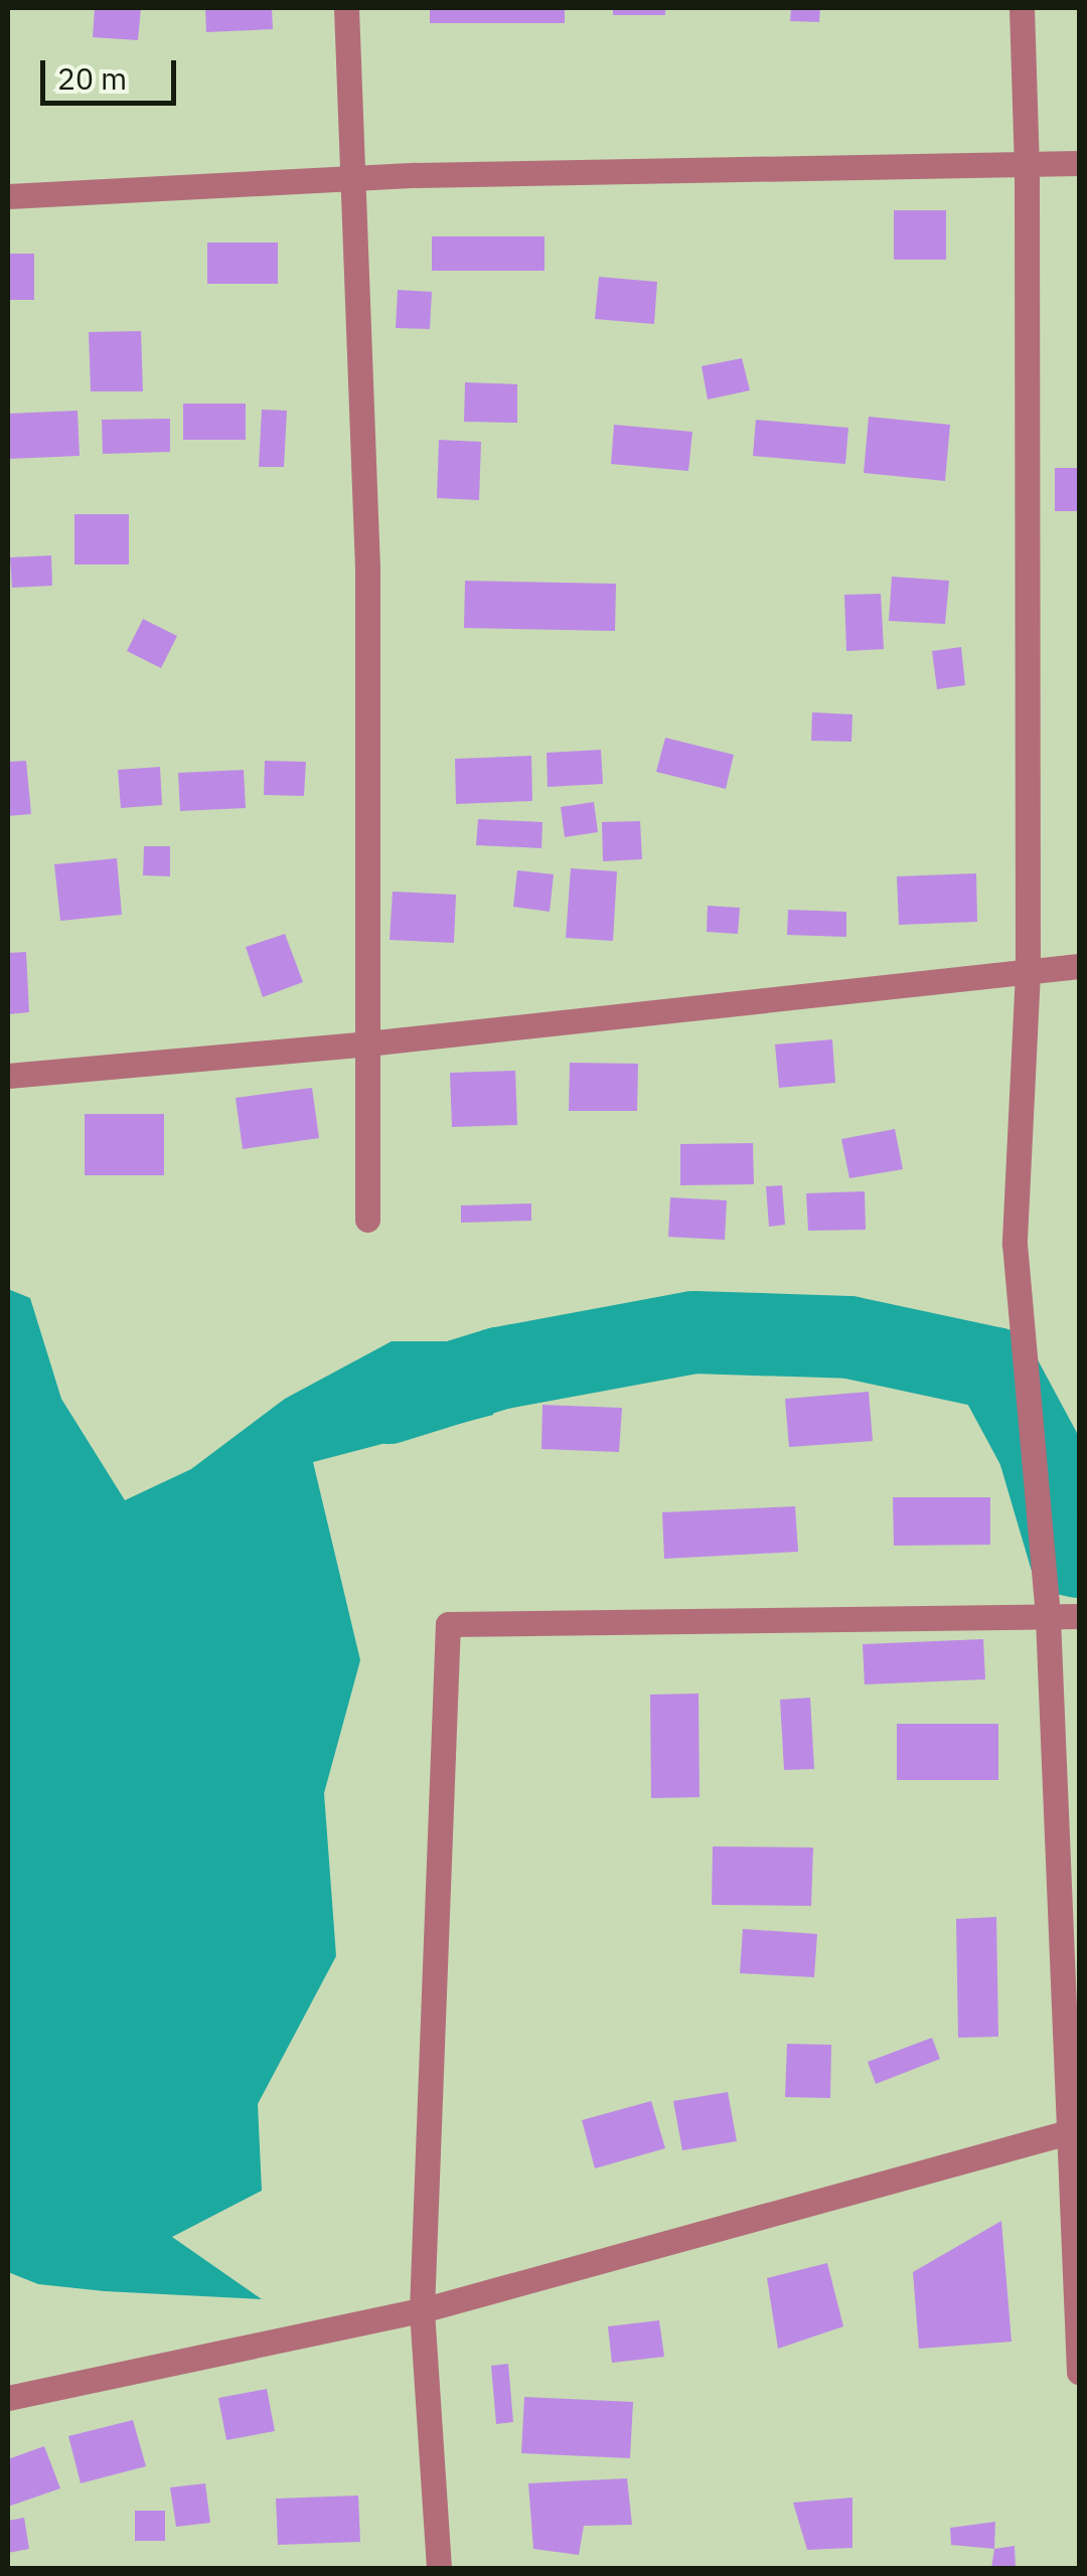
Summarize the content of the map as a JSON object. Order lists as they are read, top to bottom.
{
  "scale_bar": "20 m"
}
